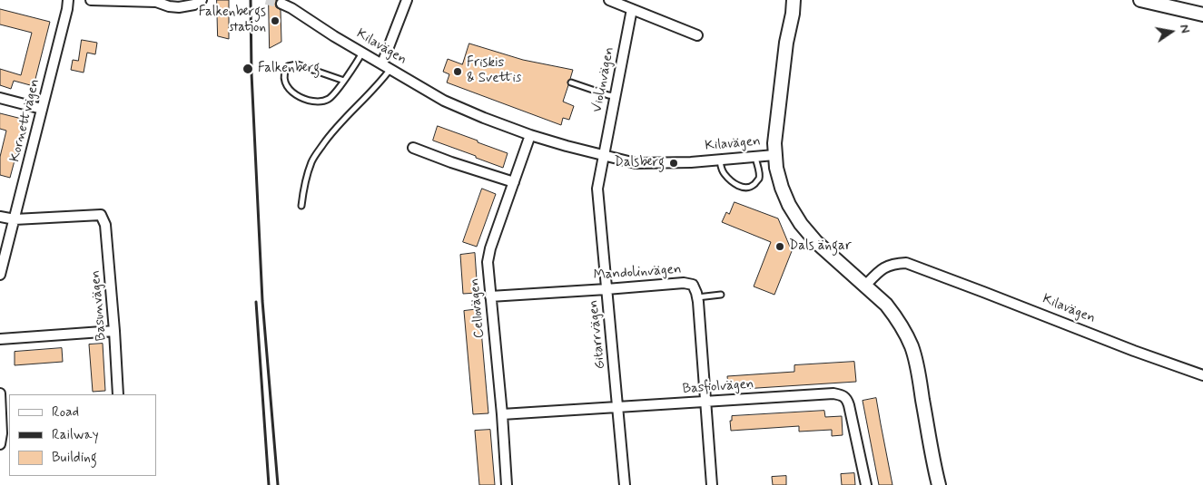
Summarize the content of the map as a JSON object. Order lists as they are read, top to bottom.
{
  "streets": {
    "street": [
      "Kilavägen",
      "Violinvägen",
      "Kornettvägen",
      "Mandolinvägen",
      "Basunvägen",
      "Cellovägen",
      "Gitarrvägen",
      "Basfiolvägen"
    ]
  },
  "crossings": [
    ["Kilavägen", "Violinvägen"],
    ["Kilavägen", "Cellovägen"],
    ["Kilavägen", "Gitarrvägen"],
    ["Violinvägen", "Gitarrvägen"],
    ["Kornettvägen", "Basunvägen"],
    ["Mandolinvägen", "Cellovägen"],
    ["Mandolinvägen", "Gitarrvägen"],
    ["Cellovägen", "Basfiolvägen"],
    ["Gitarrvägen", "Basfiolvägen"]
  ],
  "places": [
    "Falkenbergs station",
    "Falkenberg",
    "Friskis & Svettis",
    "Dalsberg",
    "Dals ängar"
  ],
  "legend": ["Road", "Railway", "Building"],
  "north": "right"
}
